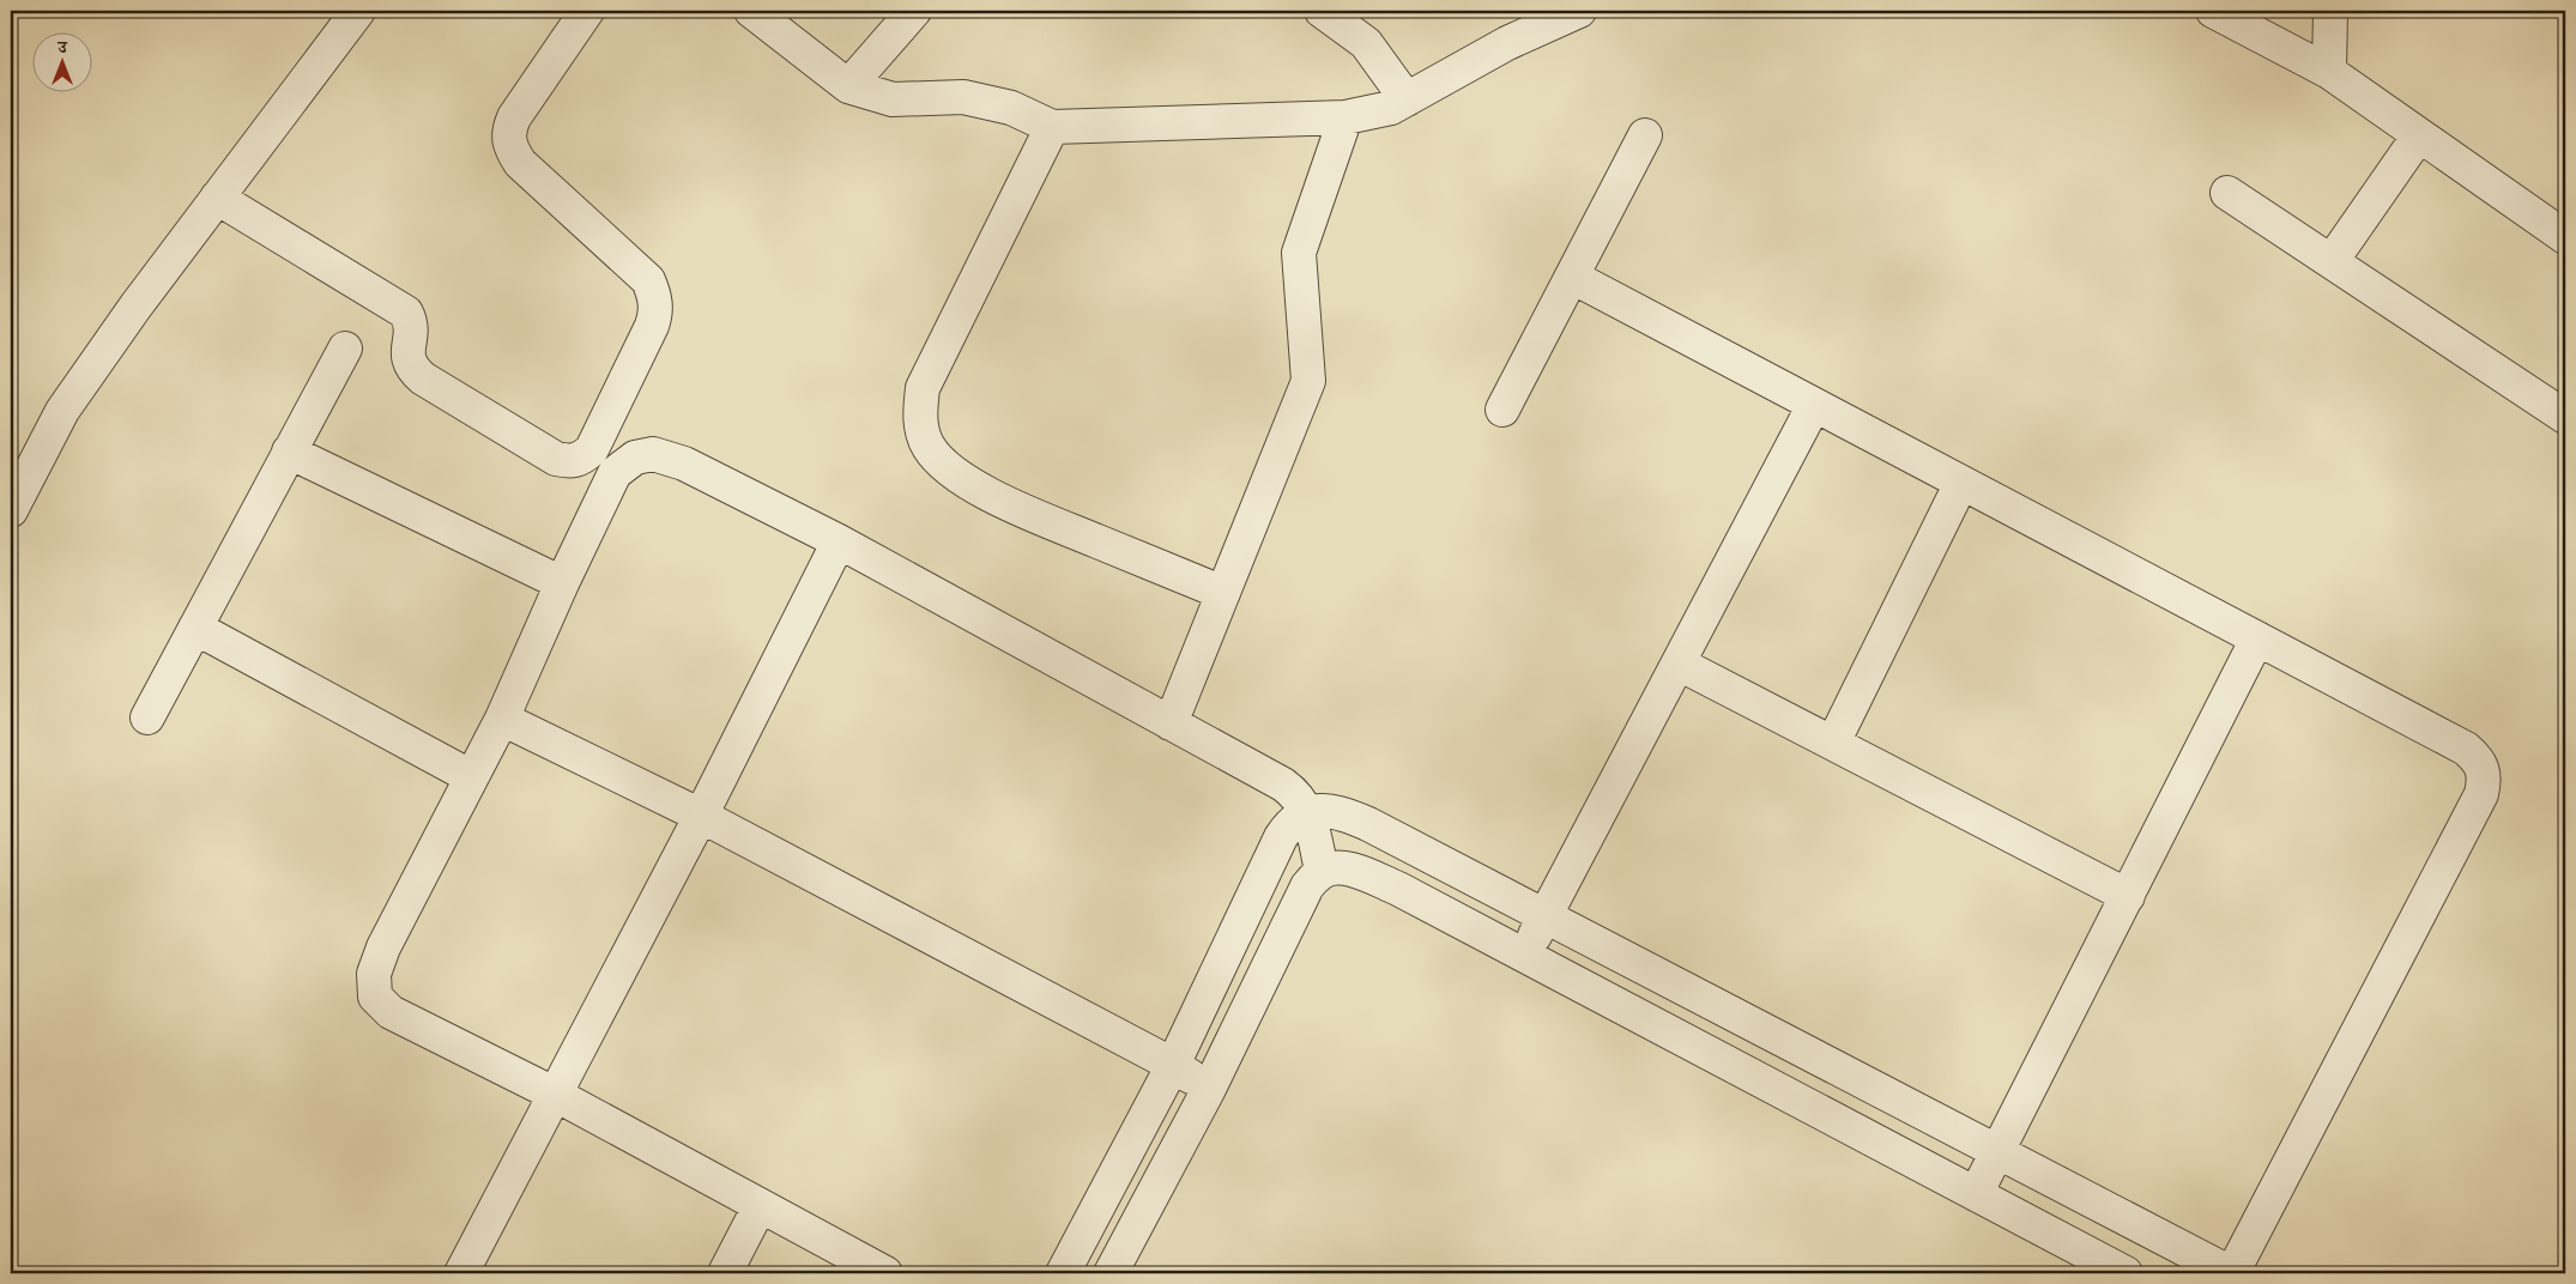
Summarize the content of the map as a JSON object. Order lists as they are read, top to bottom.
{
  "north": "top"
}
